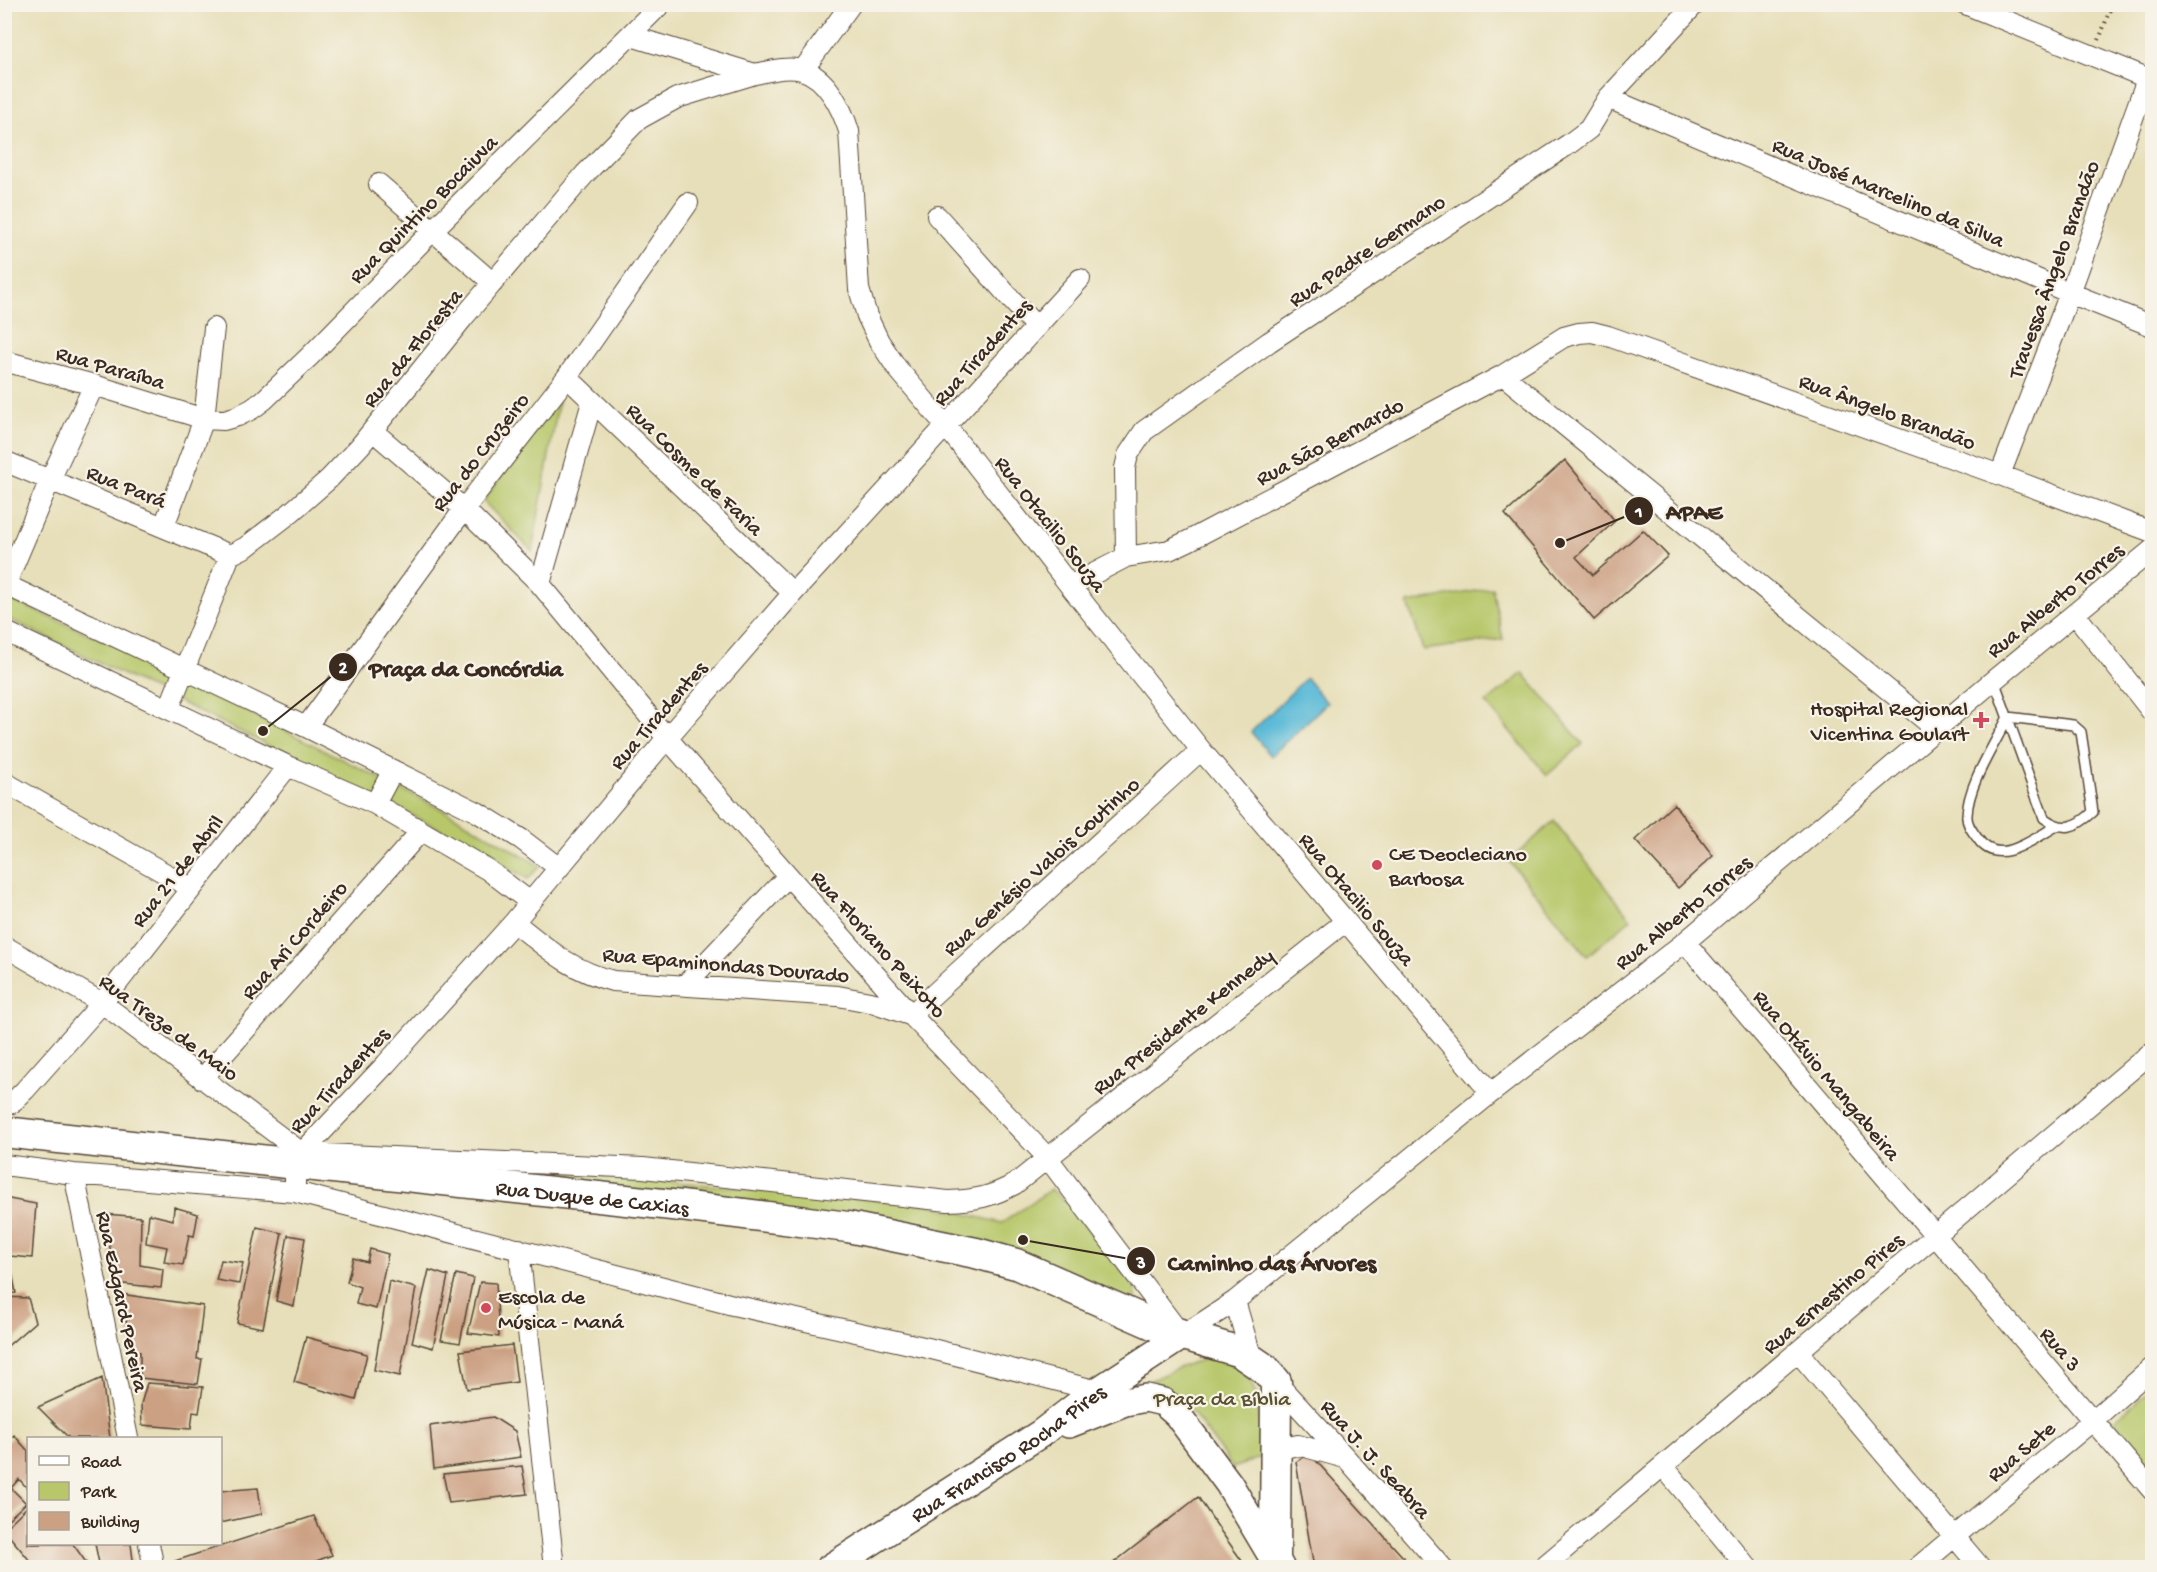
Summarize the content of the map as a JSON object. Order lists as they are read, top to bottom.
{
  "streets": {
    "main road": ["Rua Duque de Caxias"],
    "street": [
      "Rua José Marcelino da Silva",
      "Rua Quintino Bocaiuva",
      "Rua Padre Germano",
      "Travessa Ângelo Brandão",
      "Rua da Floresta",
      "Rua Tiradentes",
      "Rua Paraíba",
      "Rua Ângelo Brandão",
      "Rua São Bernardo",
      "Rua do Cruzeiro",
      "Rua Cosme de Faria",
      "Rua Pará",
      "Rua Otacilio Souza",
      "Rua Alberto Torres",
      "Rua Genésio Valois Coutinho",
      "Rua 21 de Abril",
      "Rua Ari Cordeiro",
      "Rua Floriano Peixoto",
      "Rua Epaminondas Dourado",
      "Rua Presidente Kennedy",
      "Rua Treze de Maio",
      "Rua Otávio Mangabeira",
      "Rua Ernestino Pires",
      "Rua Edgard Pereira",
      "Rua 3",
      "Rua Sete",
      "Rua Francisco Rocha Pires",
      "Rua J. J. Seabra"
    ]
  },
  "crossings": [
    ["Rua José Marcelino da Silva", "Rua Padre Germano"],
    ["Rua José Marcelino da Silva", "Travessa Ângelo Brandão"],
    ["Rua Quintino Bocaiuva", "Rua Paraíba"],
    ["Rua Padre Germano", "Rua São Bernardo"],
    ["Travessa Ângelo Brandão", "Rua Ângelo Brandão"],
    ["Rua da Floresta", "Rua Pará"],
    ["Rua da Floresta", "Rua Floriano Peixoto"],
    ["Rua Tiradentes", "Rua Cosme de Faria"],
    ["Rua Tiradentes", "Rua Otacilio Souza"],
    ["Rua Tiradentes", "Rua Floriano Peixoto"],
    ["Rua Tiradentes", "Rua Epaminondas Dourado"],
    ["Rua Tiradentes", "Rua Treze de Maio"],
    ["Rua Tiradentes", "Rua Duque de Caxias"],
    ["Rua Ângelo Brandão", "Rua São Bernardo"],
    ["Rua São Bernardo", "Rua Otacilio Souza"],
    ["Rua do Cruzeiro", "Rua Cosme de Faria"],
    ["Rua do Cruzeiro", "Rua Floriano Peixoto"],
    ["Rua Otacilio Souza", "Rua Alberto Torres"],
    ["Rua Otacilio Souza", "Rua Genésio Valois Coutinho"],
    ["Rua Otacilio Souza", "Rua Presidente Kennedy"],
    ["Rua Alberto Torres", "Rua Otávio Mangabeira"],
    ["Rua Alberto Torres", "Rua Francisco Rocha Pires"],
    ["Rua Genésio Valois Coutinho", "Rua Floriano Peixoto"],
    ["Rua Genésio Valois Coutinho", "Rua Epaminondas Dourado"],
    ["Rua 21 de Abril", "Rua Treze de Maio"],
    ["Rua Ari Cordeiro", "Rua Treze de Maio"],
    ["Rua Floriano Peixoto", "Rua Epaminondas Dourado"],
    ["Rua Floriano Peixoto", "Rua Presidente Kennedy"],
    ["Rua Floriano Peixoto", "Rua Duque de Caxias"],
    ["Rua Floriano Peixoto", "Rua Francisco Rocha Pires"],
    ["Rua Presidente Kennedy", "Rua Duque de Caxias"],
    ["Rua Treze de Maio", "Rua Duque de Caxias"],
    ["Rua Otávio Mangabeira", "Rua Ernestino Pires"],
    ["Rua Otávio Mangabeira", "Rua 3"],
    ["Rua Duque de Caxias", "Rua Edgard Pereira"],
    ["Rua Duque de Caxias", "Rua Francisco Rocha Pires"],
    ["Rua Duque de Caxias", "Rua J. J. Seabra"],
    ["Rua Ernestino Pires", "Rua 3"],
    ["Rua 3", "Rua Sete"]
  ],
  "parks": ["Praça da Bíblia"],
  "places": {
    "other": [
      "APAE",
      "Praça da Concórdia",
      "CE Deocleciano Barbosa",
      "Caminho das Árvores",
      "Escola de Música - Maná"
    ],
    "health": ["Hospital Regional Vicentina Goulart"]
  },
  "legend": ["Road", "Park", "Building"]
}
